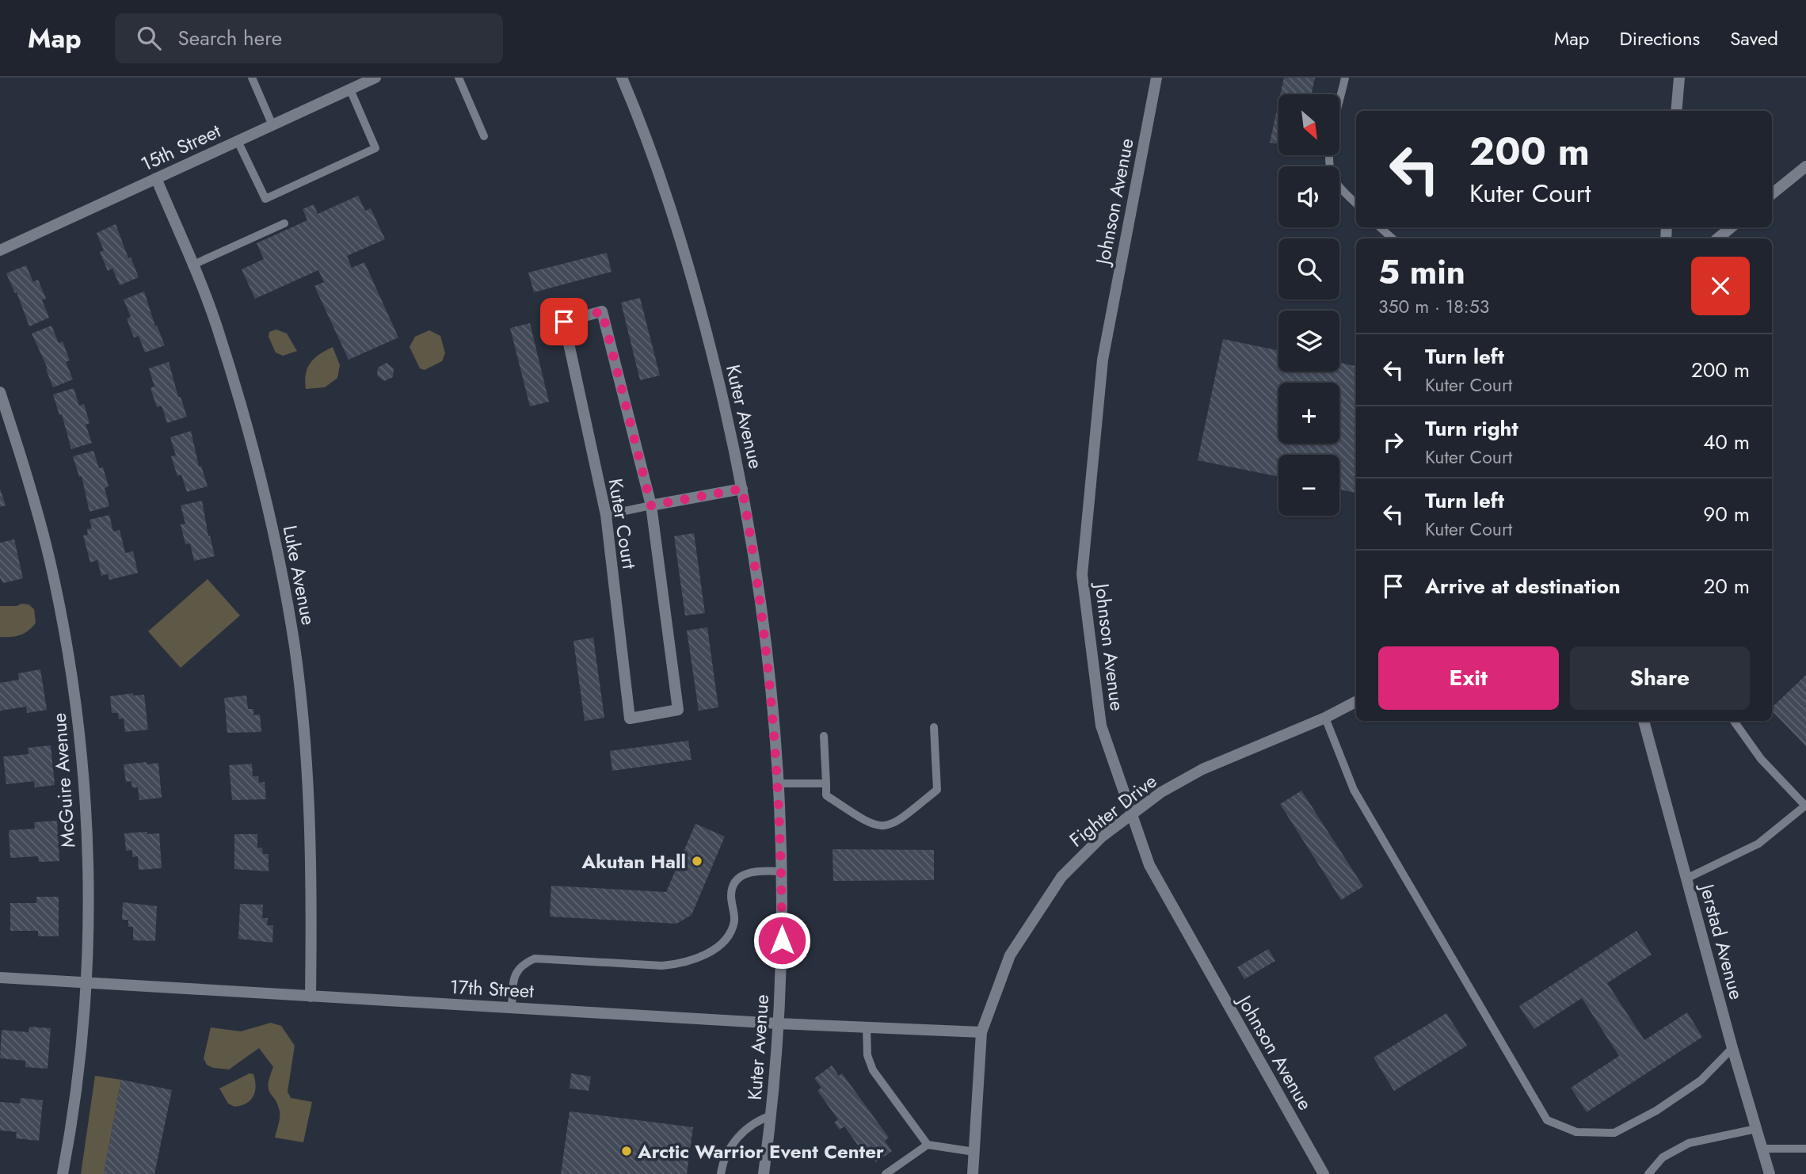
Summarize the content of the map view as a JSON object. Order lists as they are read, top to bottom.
{
  "streets": {
    "street": [
      "15th Street",
      "Johnson Avenue",
      "Kuter Avenue",
      "Kuter Court",
      "Luke Avenue",
      "McGuire Avenue",
      "Fighter Drive",
      "Jerstad Avenue",
      "17th Street"
    ]
  },
  "crossings": [
    ["15th Street", "Luke Avenue"],
    ["Johnson Avenue", "Fighter Drive"],
    ["Kuter Avenue", "Kuter Court"],
    ["Kuter Avenue", "17th Street"],
    ["Luke Avenue", "17th Street"],
    ["McGuire Avenue", "17th Street"],
    ["Fighter Drive", "17th Street"]
  ],
  "places": ["Akutan Hall", "Arctic Warrior Event Center"],
  "north": "bottom right",
  "page": {
    "header": "Map",
    "search": "Search here",
    "nav": ["Map", "Directions", "Saved"],
    "map_buttons": ["+", "−"],
    "turn": ["200 m", "Kuter Court"],
    "heading": ["5 min", "350 m · 18:53"],
    "list": [
      {
        "name": "Turn left",
        "note": "Kuter Court",
        "value": "200 m"
      },
      {
        "name": "Turn right",
        "note": "Kuter Court",
        "value": "40 m"
      },
      {
        "name": "Turn left",
        "note": "Kuter Court",
        "value": "90 m"
      },
      {
        "name": "Arrive at destination",
        "value": "20 m"
      }
    ],
    "buttons": ["Exit", "Share"]
  }
}
